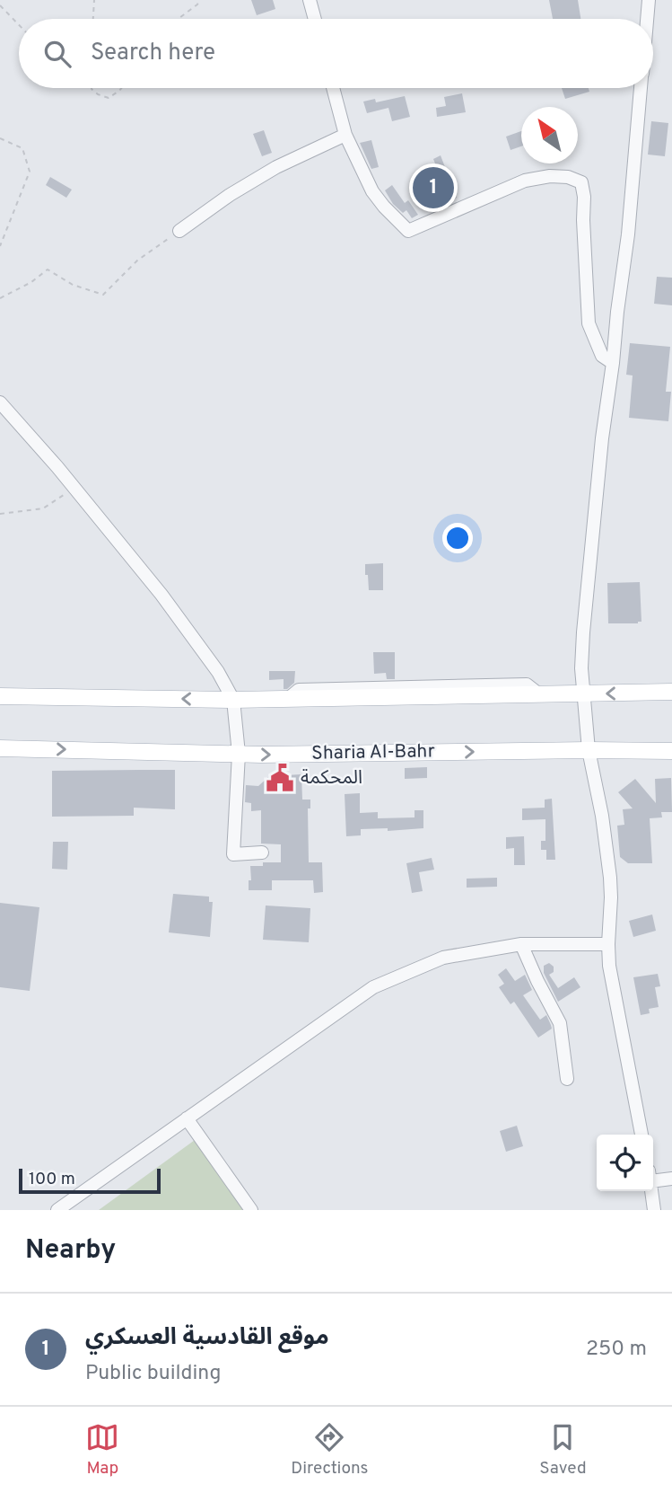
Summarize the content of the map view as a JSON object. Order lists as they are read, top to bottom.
{
  "streets": {
    "main road": ["Sharia Al-Bahr"]
  },
  "places": {
    "public building": ["المحكمة"]
  },
  "scale_bar": "100 m",
  "north": "top left",
  "page": {
    "search": "Search here",
    "pins": "1",
    "scale": "100 m",
    "heading": "Nearby",
    "list": [
      {
        "mark": "1",
        "name": "موقع القادسية العسكري",
        "note": "Public building",
        "value": "250 m"
      }
    ],
    "nav": ["Map", "Directions", "Saved"]
  }
}
